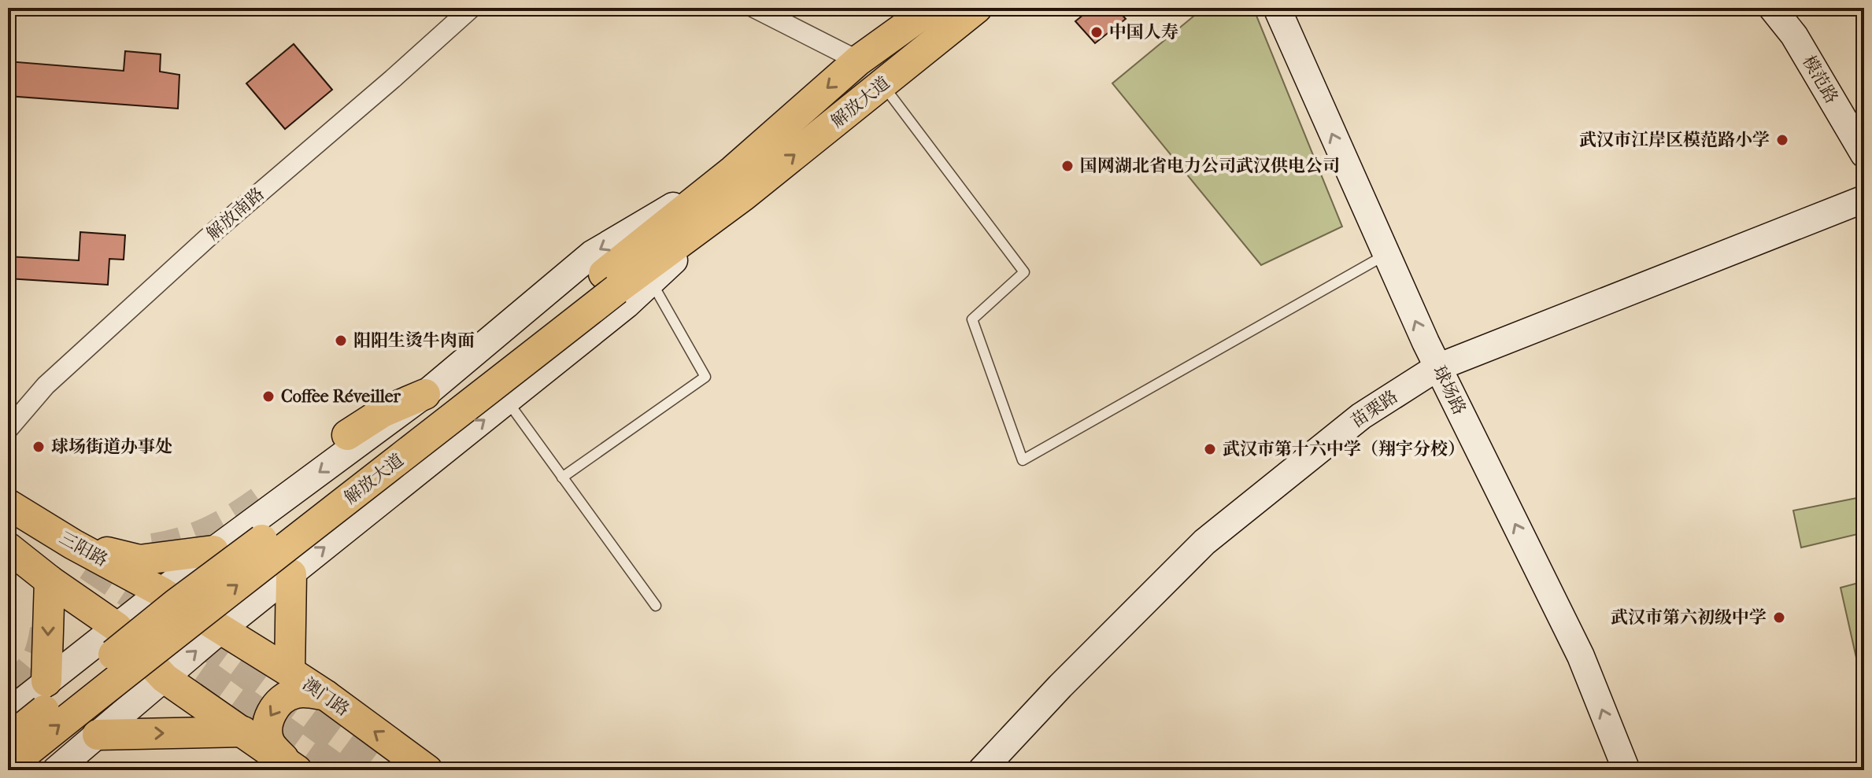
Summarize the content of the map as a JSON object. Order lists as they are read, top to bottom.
{
  "streets": {
    "main road": ["解放大道", "三阳路", "澳门路"],
    "street": [
      "模范路",
      "解放南路",
      "球场路",
      "苗栗路"
    ]
  },
  "crossings": [
    ["解放大道", "三阳路"],
    ["解放大道", "澳门路"],
    ["球场路", "苗栗路"],
    ["三阳路", "澳门路"]
  ],
  "one_way": ["球场路", "澳门路"],
  "places": [
    "中国人寿",
    "武汉市江岸区模范路小学",
    "国网湖北省电力公司武汉供电公司",
    "阳阳生烫牛肉面",
    "Coffee Réveiller",
    "球场街道办事处",
    "武汉市第十六中学（翔宇分校）",
    "武汉市第六初级中学"
  ]
}
